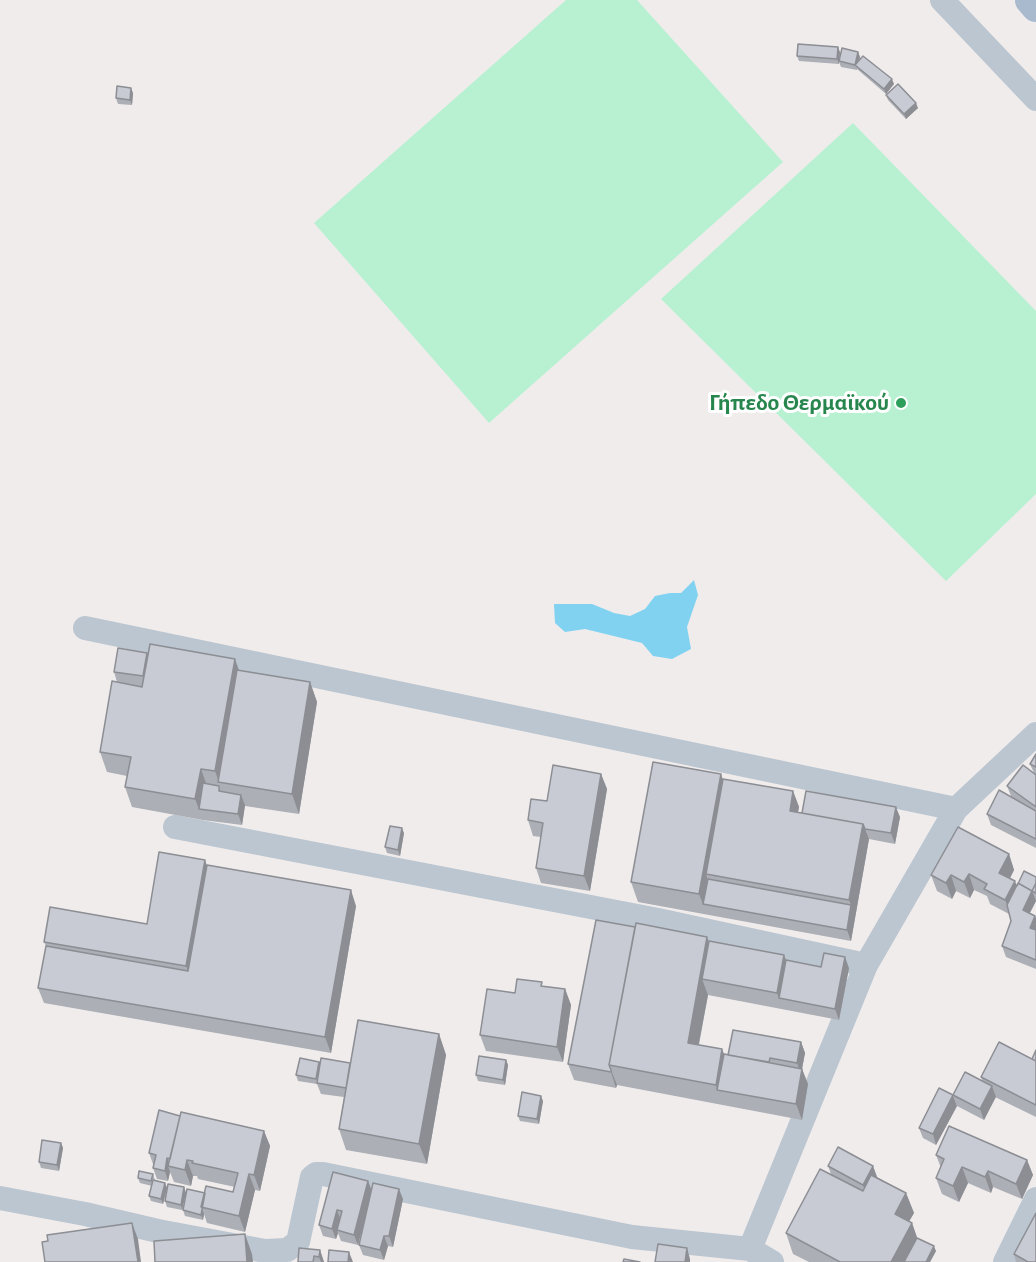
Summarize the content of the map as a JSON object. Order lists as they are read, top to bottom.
{
  "places": ["Γήπεδο Θερμαϊκού"]
}
